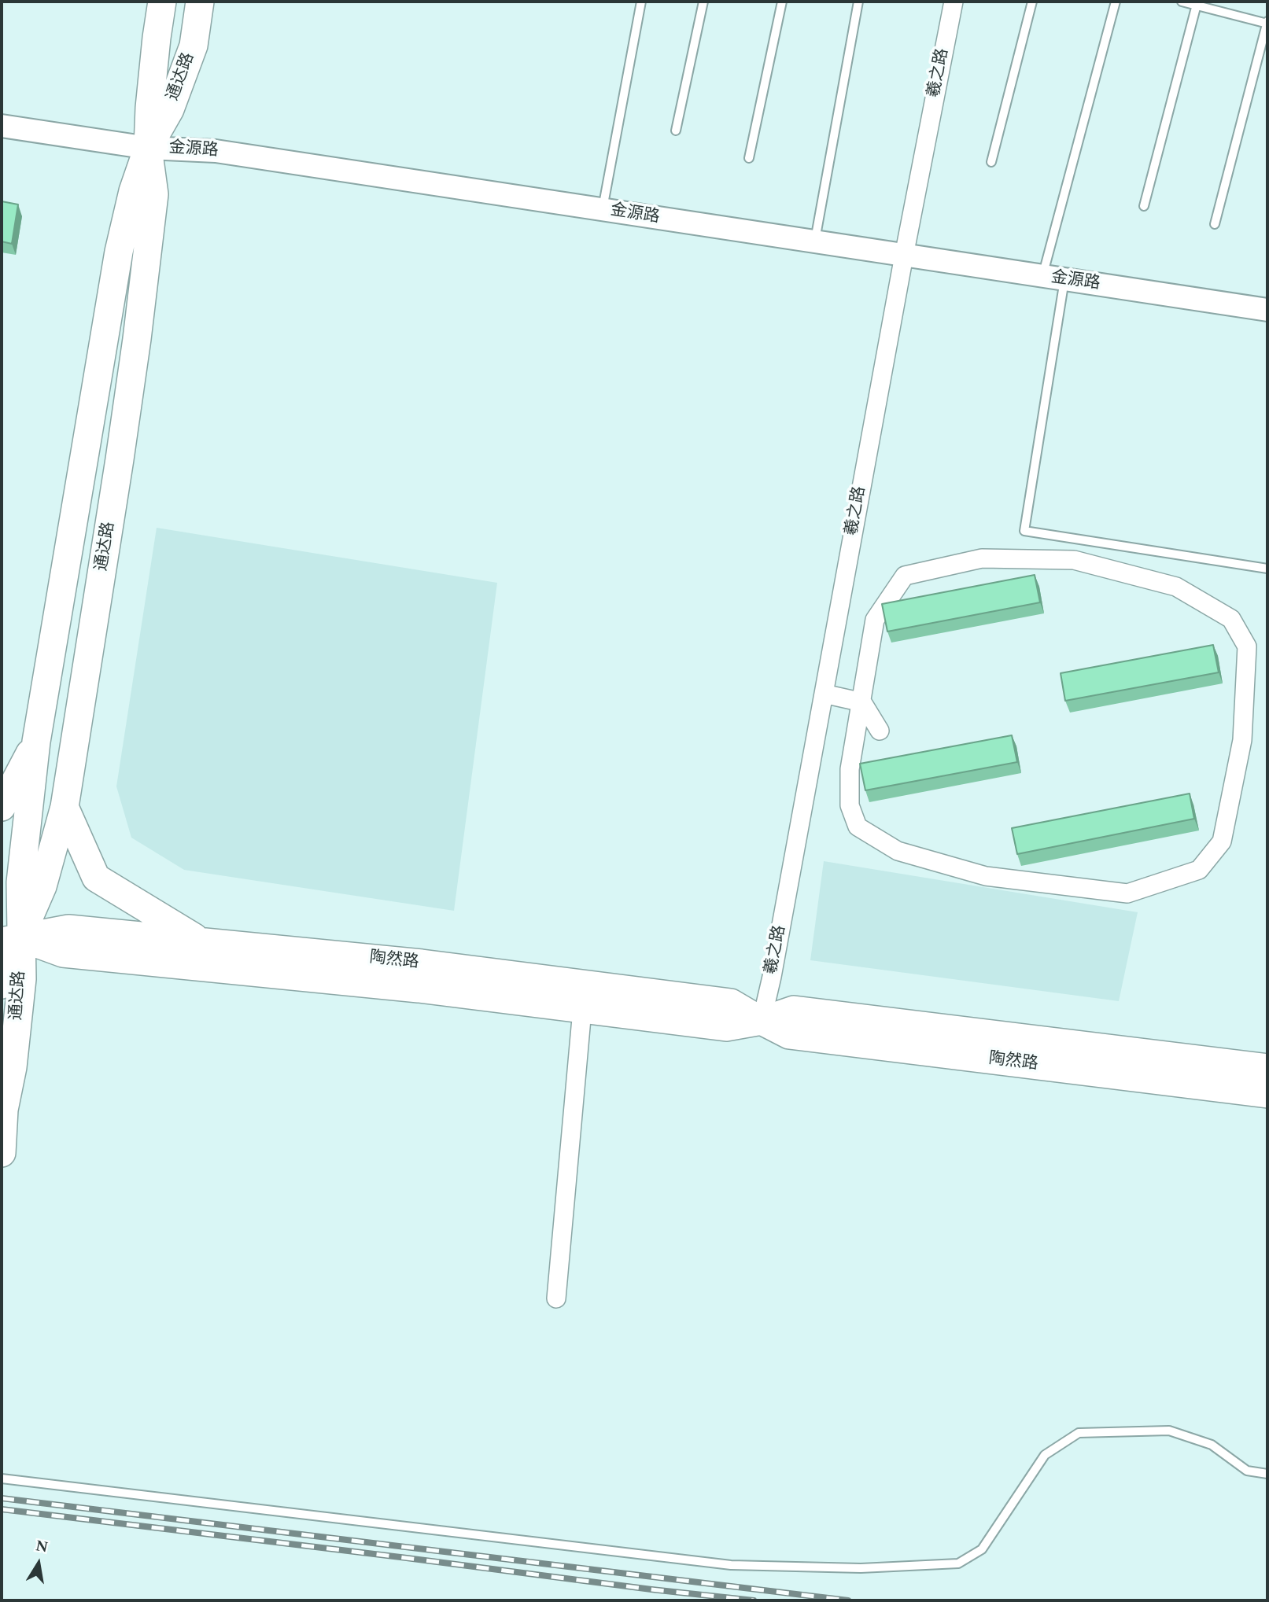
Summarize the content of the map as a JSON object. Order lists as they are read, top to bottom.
{
  "streets": {
    "main road": ["通达路", "陶然路"],
    "street": ["羲之路", "金源路"]
  },
  "crossings": [
    ["羲之路", "金源路"],
    ["羲之路", "陶然路"],
    ["通达路", "金源路"],
    ["通达路", "陶然路"]
  ],
  "north": "top"
}
